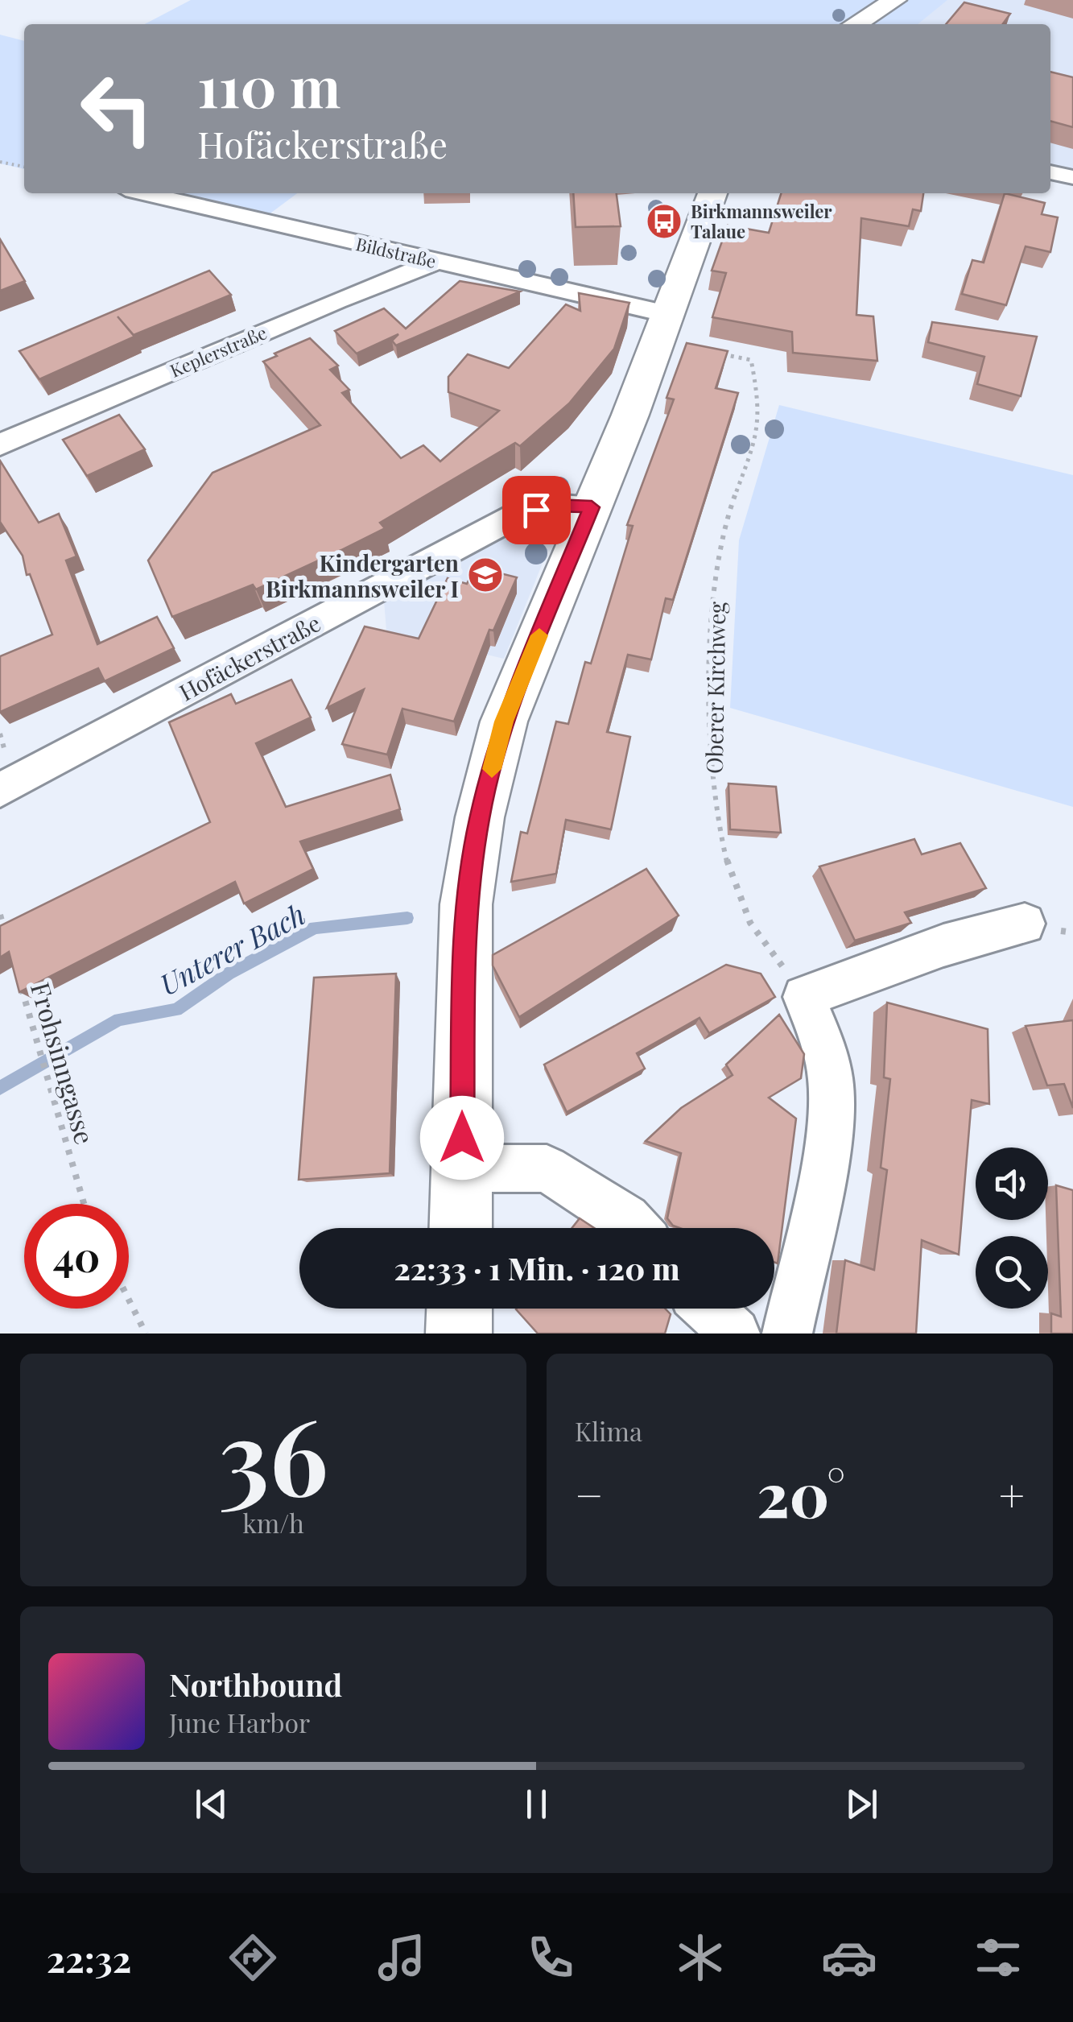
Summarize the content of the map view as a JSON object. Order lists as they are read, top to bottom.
{
  "streets": {
    "street": ["Bildstraße", "Keplerstraße", "Hofäckerstraße"],
    "path": ["Oberer Kirchweg", "Frohsinngasse"]
  },
  "crossings": [
    ["Bildstraße", "Keplerstraße"],
    ["Bildstraße", "Oberer Kirchweg"]
  ],
  "water": ["Unterer Bach"],
  "places": {
    "bus stop": ["Birkmannsweiler Talaue"],
    "school or university": ["Kindergarten Birkmannsweiler I"]
  },
  "page": {
    "turn": ["110 m", "Hofäckerstraße"],
    "limit": "40",
    "trip": "22:33 · 1 Min. · 120 m",
    "tile": [
      ["36", "km/h"],
      "Klima"
    ],
    "heat": ["−", "20°", "+"],
    "song": ["Northbound", "June Harbor"],
    "tabs": "22:32"
  }
}
